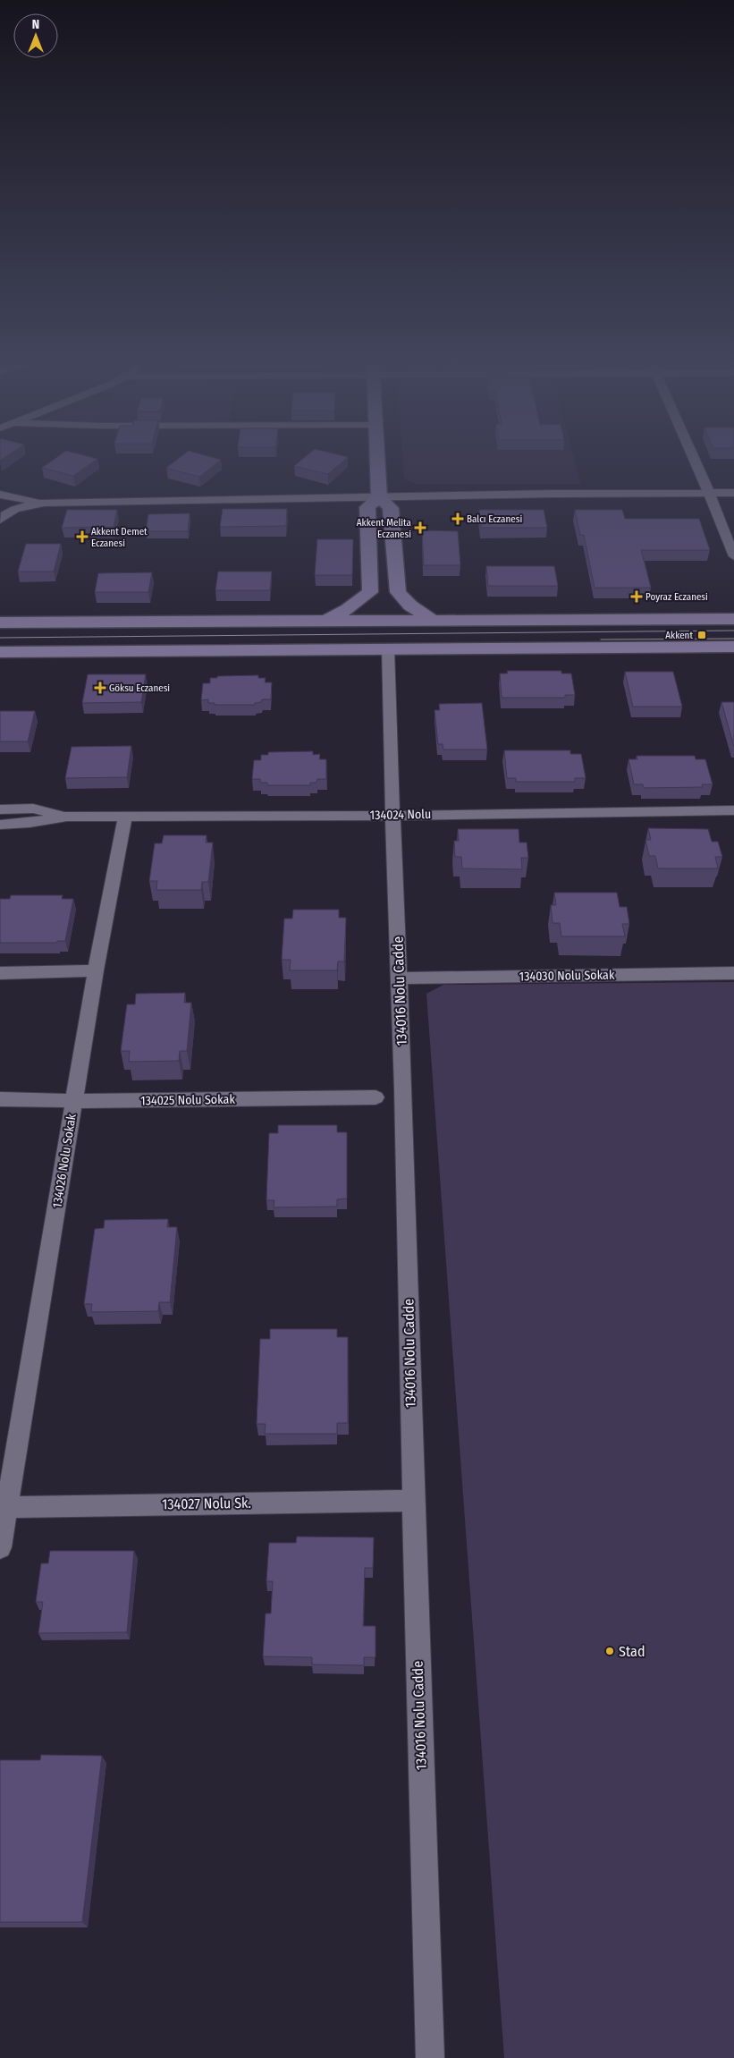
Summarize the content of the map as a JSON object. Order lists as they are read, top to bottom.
{
  "streets": {
    "street": [
      "134024 Nolu",
      "134030 Nolu Sokak",
      "134016 Nolu Cadde",
      "134025 Nolu Sokak",
      "134026 Nolu Sokak",
      "134027 Nolu Sk."
    ]
  },
  "crossings": [
    ["134024 Nolu", "134016 Nolu Cadde"],
    ["134024 Nolu", "134026 Nolu Sokak"],
    ["134030 Nolu Sokak", "134016 Nolu Cadde"],
    ["134016 Nolu Cadde", "134027 Nolu Sk."],
    ["134025 Nolu Sokak", "134026 Nolu Sokak"],
    ["134026 Nolu Sokak", "134027 Nolu Sk."]
  ],
  "places": {
    "health": [
      "Balcı Eczanesi",
      "Akkent Melita Eczanesi",
      "Akkent Demet Eczanesi",
      "Poyraz Eczanesi",
      "Göksu Eczanesi"
    ],
    "transit": ["Akkent"],
    "other": ["Stad"]
  },
  "north": "top"
}
